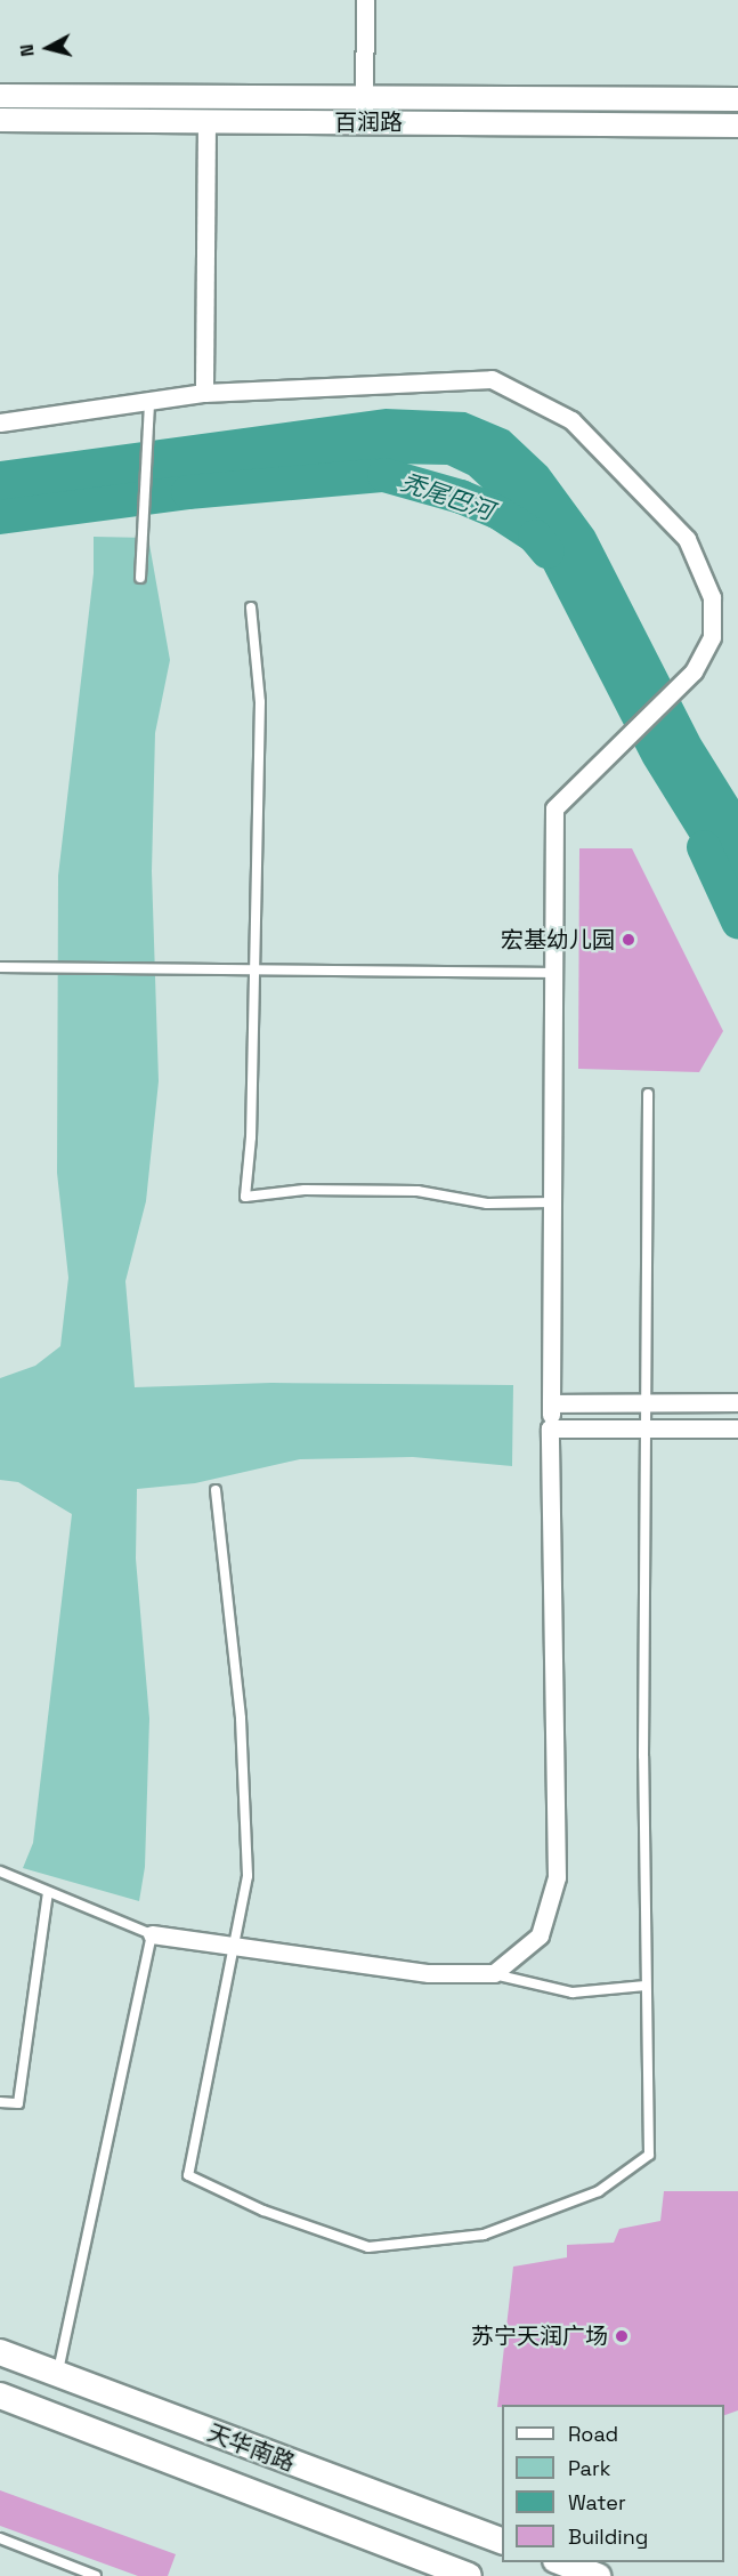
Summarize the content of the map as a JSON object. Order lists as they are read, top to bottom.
{
  "streets": {
    "main road": ["天华南路"],
    "street": ["百润路"]
  },
  "water": ["秃尾巴河"],
  "places": ["宏基幼儿园", "苏宁天润广场"],
  "legend": [
    "Road",
    "Park",
    "Water",
    "Building"
  ],
  "north": "left"
}
